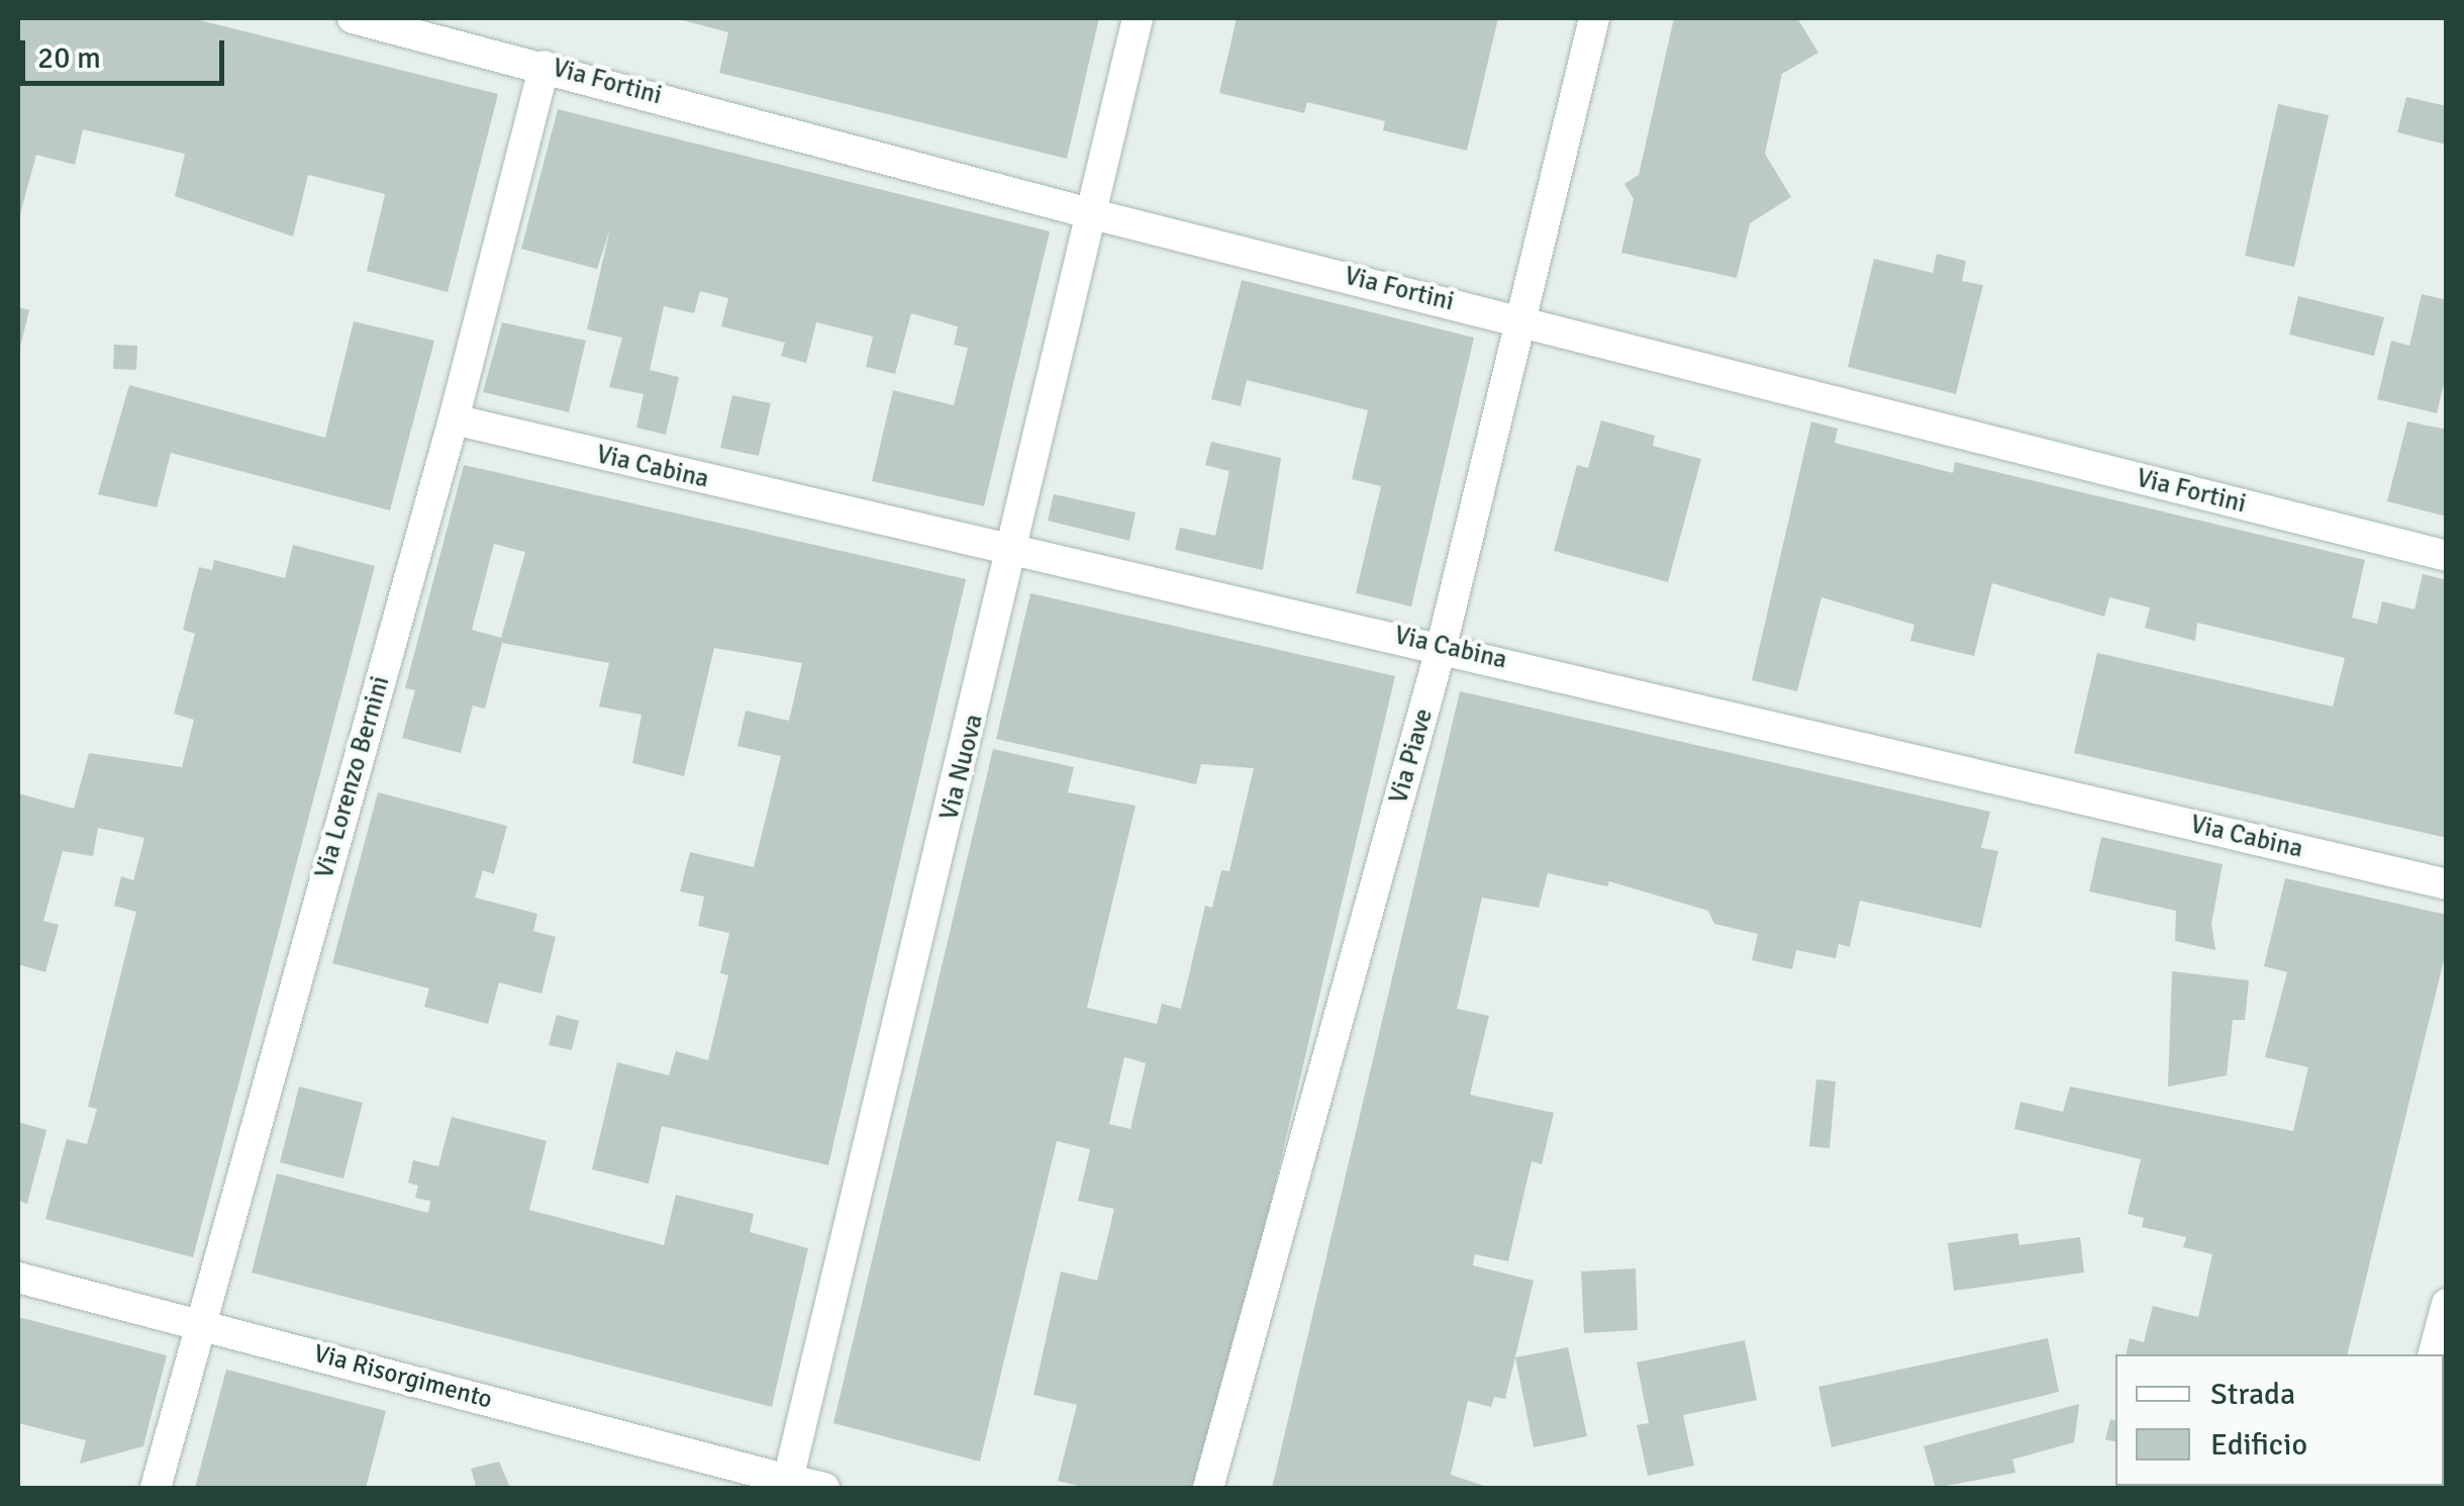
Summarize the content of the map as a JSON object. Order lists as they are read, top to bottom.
{
  "streets": {
    "street": [
      "Via Fortini",
      "Via Cabina",
      "Via Piave",
      "Via Nuova",
      "Via Lorenzo Bernini",
      "Via Risorgimento"
    ]
  },
  "crossings": [
    ["Via Fortini", "Via Piave"],
    ["Via Fortini", "Via Nuova"],
    ["Via Fortini", "Via Lorenzo Bernini"],
    ["Via Cabina", "Via Piave"],
    ["Via Cabina", "Via Nuova"],
    ["Via Cabina", "Via Lorenzo Bernini"],
    ["Via Nuova", "Via Risorgimento"],
    ["Via Lorenzo Bernini", "Via Risorgimento"]
  ],
  "legend": ["Strada", "Edificio"],
  "scale_bar": "20 m"
}
